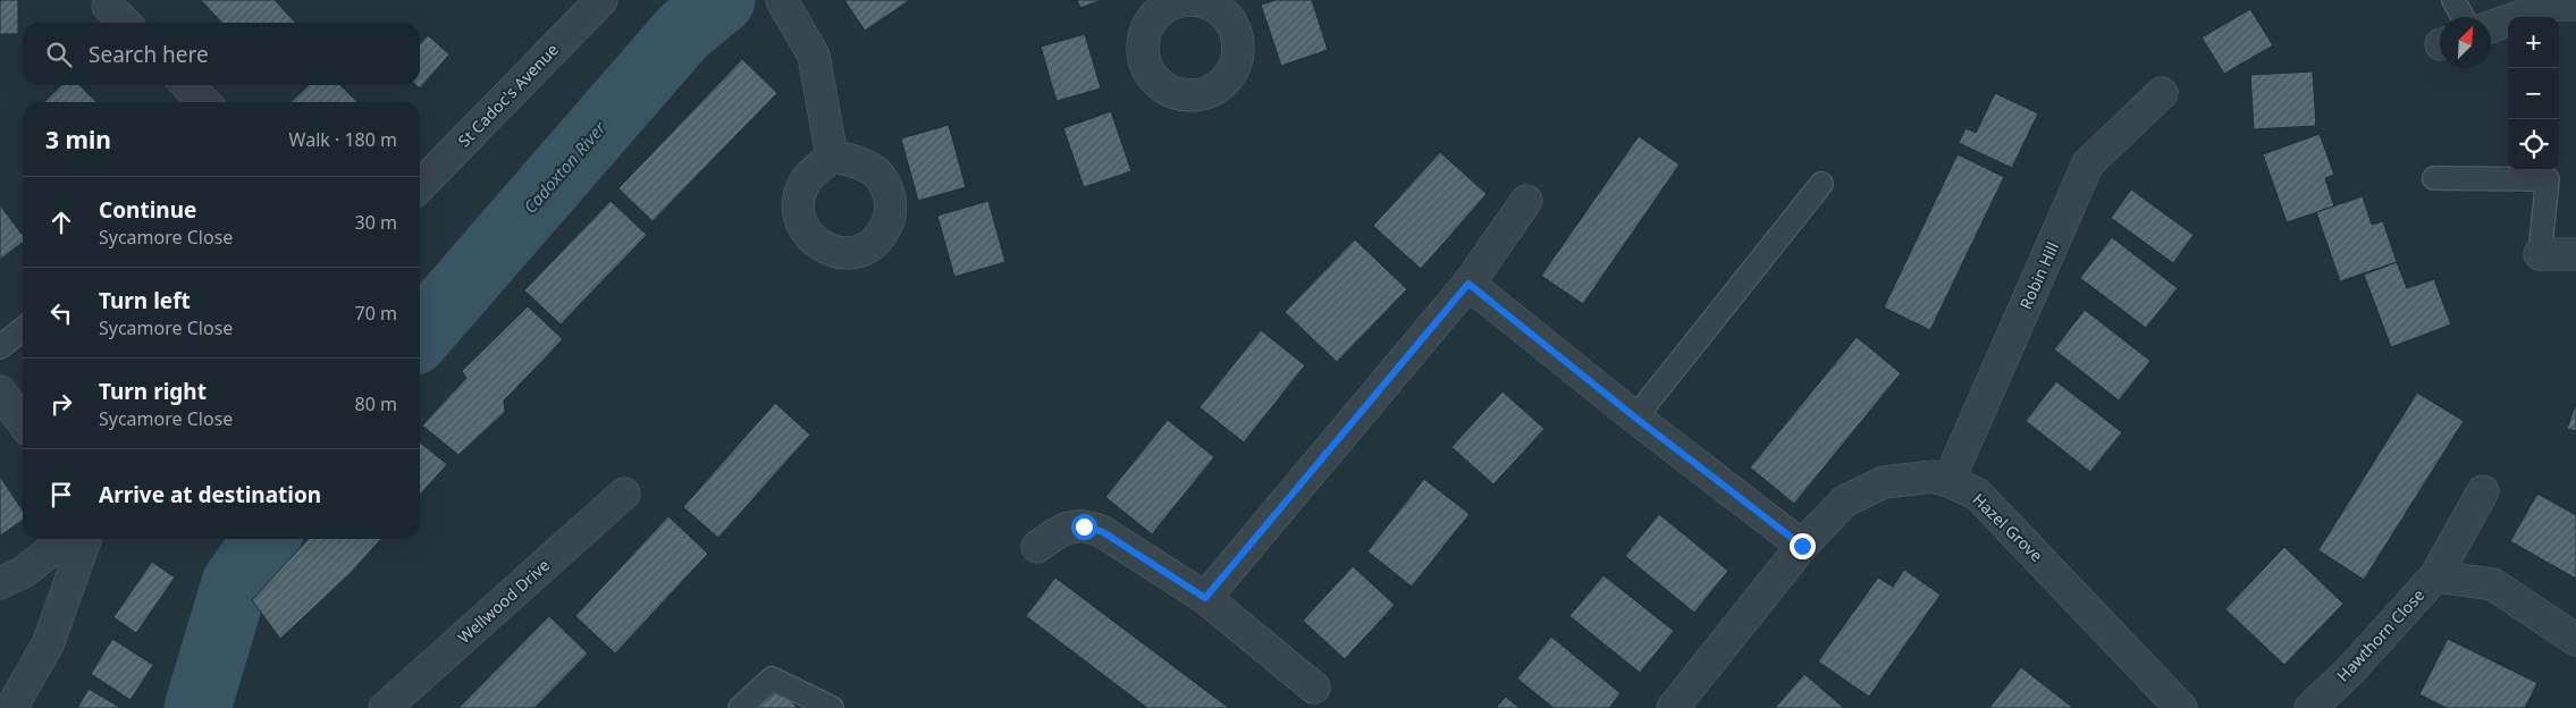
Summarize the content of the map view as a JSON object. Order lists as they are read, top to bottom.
{
  "streets": {
    "street": [
      "St Cadoc's Avenue",
      "Robin Hill",
      "Hazel Grove",
      "Wellwood Drive",
      "Hawthorn Close"
    ]
  },
  "crossings": [
    ["Robin Hill", "Hazel Grove"]
  ],
  "water": ["Cadoxton River"],
  "north": "top right",
  "page": {
    "map_buttons": ["+", "−"],
    "search": "Search here",
    "heading": ["3 min", "Walk · 180 m"],
    "list": [
      ["Continue", "Sycamore Close", "30 m"],
      ["Turn left", "Sycamore Close", "70 m"],
      ["Turn right", "Sycamore Close", "80 m"],
      "Arrive at destination"
    ]
  }
}
